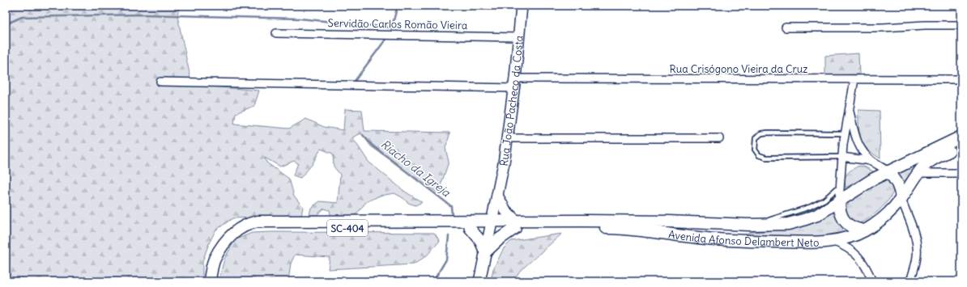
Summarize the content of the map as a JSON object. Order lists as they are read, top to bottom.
{
  "streets": {
    "main road": ["SC-404", "Avenida Afonso Delambert Neto"],
    "street": ["Servidão Carlos Romão Vieira", "Rua Crisógono Vieira da Cruz", "Rua João Pacheco da Costa"]
  },
  "crossings": [
    ["Servidão Carlos Romão Vieira", "Rua João Pacheco da Costa"],
    ["Rua Crisógono Vieira da Cruz", "Rua João Pacheco da Costa"],
    ["Rua João Pacheco da Costa", "SC-404"],
    ["Rua João Pacheco da Costa", "Avenida Afonso Delambert Neto"],
    ["SC-404", "Avenida Afonso Delambert Neto"]
  ],
  "water": ["Riacho da Igreja"]
}
